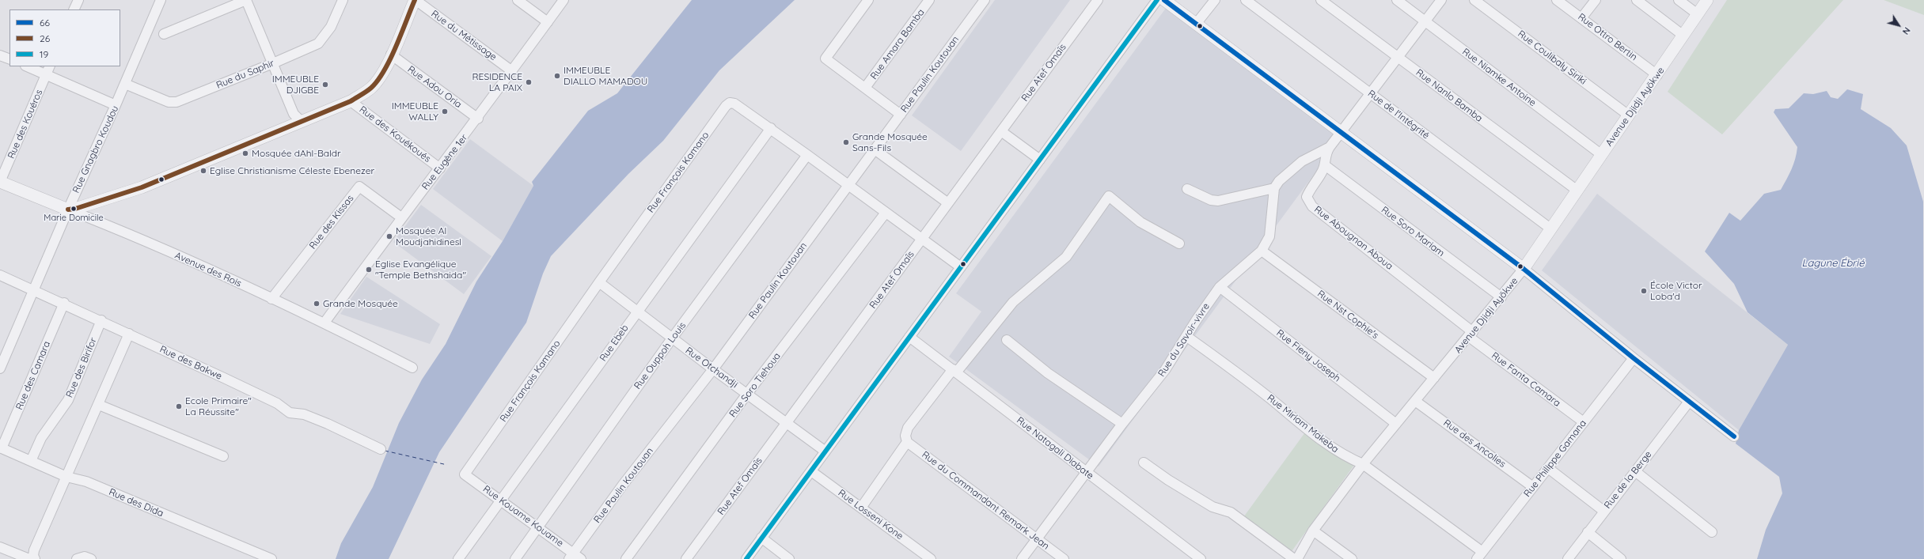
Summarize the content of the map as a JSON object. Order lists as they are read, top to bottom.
{
  "streets": {
    "street": [
      "Rue du Métissage",
      "Rue Ottro Bertin",
      "Rue Amara Bamba",
      "Rue Coulibaly Siriki",
      "Rue Atef Omaîs",
      "Rue du Saphir",
      "Rue Paulin Koutouan",
      "Rue Niamke Antoine",
      "Rue Adou Oria",
      "Rue Nanlo Bamba",
      "Avenue Djidji Ayökwe",
      "Rue de l'Intégrité",
      "Rue des Kouéros",
      "Rue des Kouékoués",
      "Rue Gnagbro Koudou",
      "Rue Eugène 1er",
      "Rue François Kamano",
      "Rue des Kissas",
      "Rue Soro Mariam",
      "Rue Abougnan Aboua",
      "Avenue des Rois",
      "Rue Nst Cophie's",
      "Rue du Savoir-vivre",
      "Rue Ebeb",
      "Rue Ouppoh Louis",
      "Rue Fieny Joseph",
      "Rue des Bakwe",
      "Rue des Birifor",
      "Rue Otchandji",
      "Rue des Camara",
      "Rue Fanta Camara",
      "Rue Soro Tiehoua",
      "Rue Miriam Makeba",
      "Rue des Ancolies",
      "Rue Natagali Diabate",
      "Rue Philippe Gamana",
      "Rue de la Berge",
      "Rue du Commandant Remark Jean",
      "Rue des Dida",
      "Rue Losseni Kone",
      "Rue Kouame Kouame"
    ]
  },
  "crossings": [
    ["Rue du Métissage", "Rue Eugène 1er"],
    ["Rue Ottro Bertin", "Avenue Djidji Ayökwe"],
    ["Rue Coulibaly Siriki", "Avenue Djidji Ayökwe"],
    ["Rue Atef Omaîs", "Rue François Kamano"],
    ["Rue Atef Omaîs", "Rue Otchandji"],
    ["Rue du Saphir", "Rue Gnagbro Koudou"],
    ["Rue Paulin Koutouan", "Rue François Kamano"],
    ["Rue Paulin Koutouan", "Rue Otchandji"],
    ["Rue Paulin Koutouan", "Rue Kouame Kouame"],
    ["Rue Niamke Antoine", "Avenue Djidji Ayökwe"],
    ["Rue Niamke Antoine", "Rue Abougnan Aboua"],
    ["Rue Adou Oria", "Rue Eugène 1er"],
    ["Rue Nanlo Bamba", "Avenue Djidji Ayökwe"],
    ["Rue Nanlo Bamba", "Rue Abougnan Aboua"],
    ["Avenue Djidji Ayökwe", "Rue de l'Intégrité"],
    ["Avenue Djidji Ayökwe", "Rue Soro Mariam"],
    ["Avenue Djidji Ayökwe", "Rue Abougnan Aboua"],
    ["Avenue Djidji Ayökwe", "Rue Nst Cophie's"],
    ["Avenue Djidji Ayökwe", "Rue Fieny Joseph"],
    ["Avenue Djidji Ayökwe", "Rue Fanta Camara"],
    ["Avenue Djidji Ayökwe", "Rue Miriam Makeba"],
    ["Avenue Djidji Ayökwe", "Rue des Ancolies"],
    ["Rue de l'Intégrité", "Rue Abougnan Aboua"],
    ["Rue des Kouéros", "Avenue des Rois"],
    ["Rue des Kouékoués", "Rue Eugène 1er"],
    ["Rue Gnagbro Koudou", "Avenue des Rois"],
    ["Rue Gnagbro Koudou", "Rue des Bakwe"],
    ["Rue Eugène 1er", "Rue des Kissas"],
    ["Rue Eugène 1er", "Avenue des Rois"],
    ["Rue François Kamano", "Rue Ebeb"],
    ["Rue François Kamano", "Rue Ouppoh Louis"],
    ["Rue François Kamano", "Rue Otchandji"],
    ["Rue François Kamano", "Rue Soro Tiehoua"],
    ["Rue François Kamano", "Rue Kouame Kouame"],
    ["Rue des Kissas", "Avenue des Rois"],
    ["Rue Soro Mariam", "Rue Abougnan Aboua"],
    ["Rue Abougnan Aboua", "Rue Fanta Camara"],
    ["Rue Nst Cophie's", "Rue du Savoir-vivre"],
    ["Rue du Savoir-vivre", "Rue Fieny Joseph"],
    ["Rue du Savoir-vivre", "Rue Miriam Makeba"],
    ["Rue du Savoir-vivre", "Rue Natagali Diabate"],
    ["Rue du Savoir-vivre", "Rue du Commandant Remark Jean"],
    ["Rue Ebeb", "Rue Otchandji"],
    ["Rue Ebeb", "Rue Kouame Kouame"],
    ["Rue Ouppoh Louis", "Rue Otchandji"],
    ["Rue Ouppoh Louis", "Rue Kouame Kouame"],
    ["Rue des Bakwe", "Rue des Birifor"],
    ["Rue des Bakwe", "Rue des Camara"],
    ["Rue des Birifor", "Rue des Dida"],
    ["Rue Otchandji", "Rue Soro Tiehoua"],
    ["Rue des Camara", "Rue des Dida"],
    ["Rue Fanta Camara", "Rue Philippe Gamana"],
    ["Rue Miriam Makeba", "Rue Philippe Gamana"],
    ["Rue des Ancolies", "Rue Philippe Gamana"]
  ],
  "water": ["Lagune Ébrié"],
  "places": [
    "IMMEUBLE DIALLO MAMADOU",
    "RESIDENCE LA PAIX",
    "IMMEUBLE DJIGBE",
    "IMMEUBLE WALLY",
    "Grande Mosquée Sans-Fils",
    "Mosquée dAhl-Baldr",
    "Eglise Christianisme Céleste Ebenezer",
    "Marie Domicile",
    "Mosquée Al Moudjahidinesl",
    "Eglise Evangélique \"Temple Bethshaida\"",
    "École Victor Loba'd",
    "Grande Mosquée",
    "Ecole Primaire\" La Réussite\""
  ],
  "lines": ["transit line 66", "transit line 26", "transit line 19"],
  "legend": ["66", "26", "19"],
  "north": "bottom right"
}
